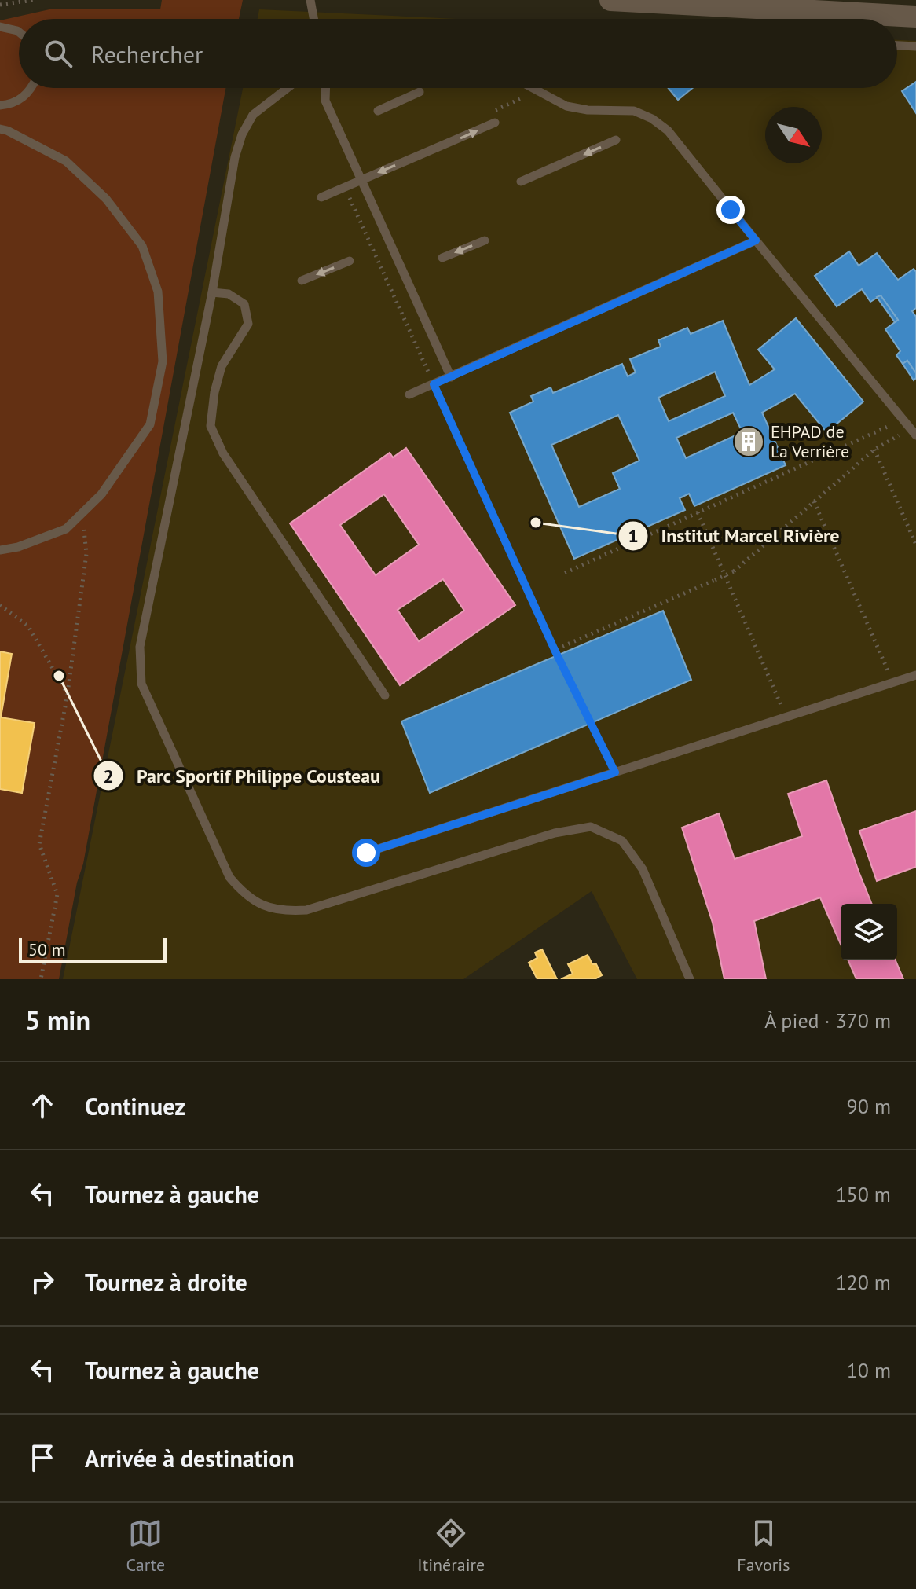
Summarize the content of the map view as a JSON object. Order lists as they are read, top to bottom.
{
  "places": {
    "building": ["EHPAD de La Verrière"],
    "other": ["Institut Marcel Rivière", "Parc Sportif Philippe Cousteau"]
  },
  "scale_bar": "50 m",
  "north": "bottom right",
  "page": {
    "search": "Rechercher",
    "scale": "50 m",
    "heading": ["5 min", "À pied · 370 m"],
    "list": [
      ["Continuez", "90 m"],
      ["Tournez à gauche", "150 m"],
      ["Tournez à droite", "120 m"],
      ["Tournez à gauche", "10 m"],
      "Arrivée à destination"
    ],
    "nav": ["Carte", "Itinéraire", "Favoris"]
  }
}
